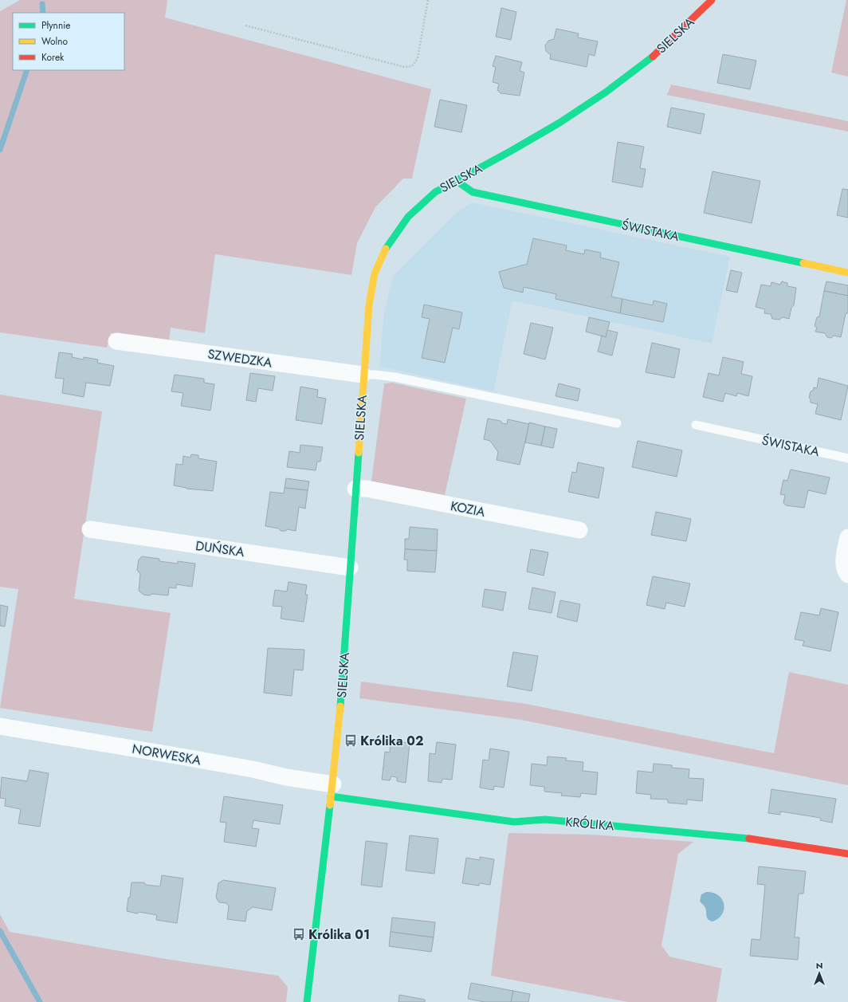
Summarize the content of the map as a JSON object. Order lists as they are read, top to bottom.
{
  "streets": {
    "street": [
      "SIELSKA",
      "ŚWISTAKA",
      "SZWEDZKA",
      "KOZIA",
      "DUŃSKA",
      "NORWESKA",
      "KRÓLIKA"
    ]
  },
  "crossings": [
    ["SIELSKA", "ŚWISTAKA"],
    ["SIELSKA", "SZWEDZKA"],
    ["SIELSKA", "KOZIA"],
    ["SIELSKA", "DUŃSKA"],
    ["SIELSKA", "NORWESKA"],
    ["SIELSKA", "KRÓLIKA"],
    ["NORWESKA", "KRÓLIKA"]
  ],
  "places": {
    "bus stop": ["Królika 02", "Królika 01"]
  },
  "legend": ["Płynnie", "Wolno", "Korek"],
  "north": "top"
}
